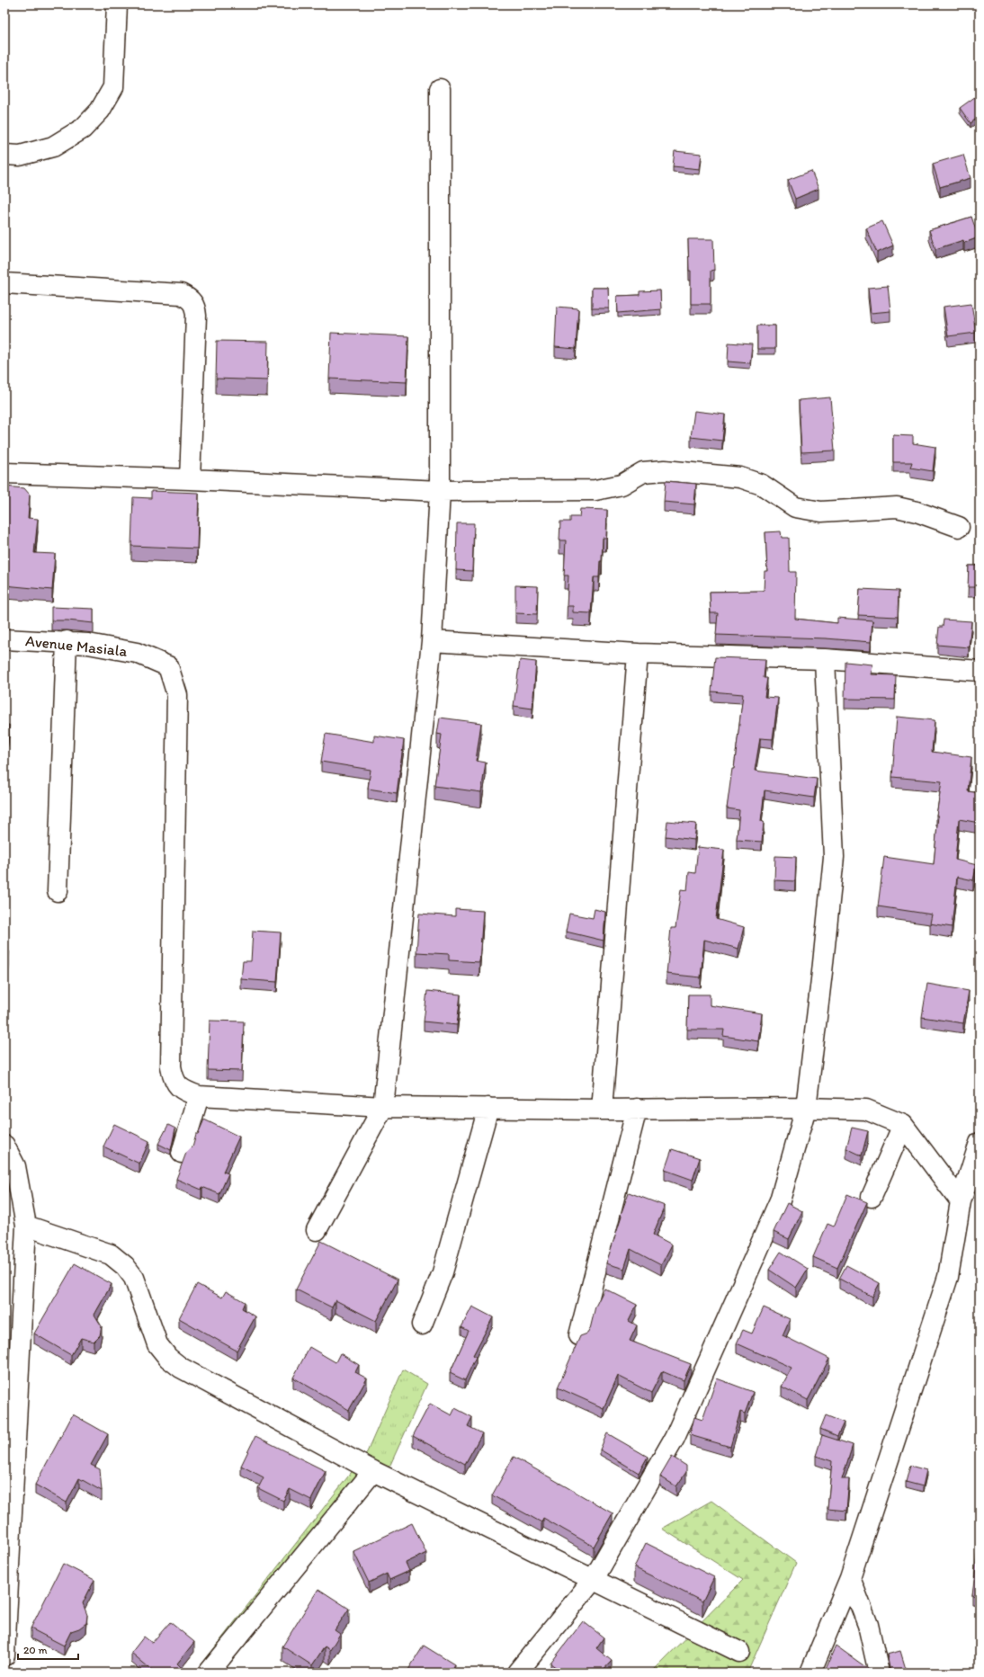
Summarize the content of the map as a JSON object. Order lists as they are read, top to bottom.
{
  "streets": {
    "street": ["Avenue Masiala"]
  },
  "scale_bar": "20 m"
}
